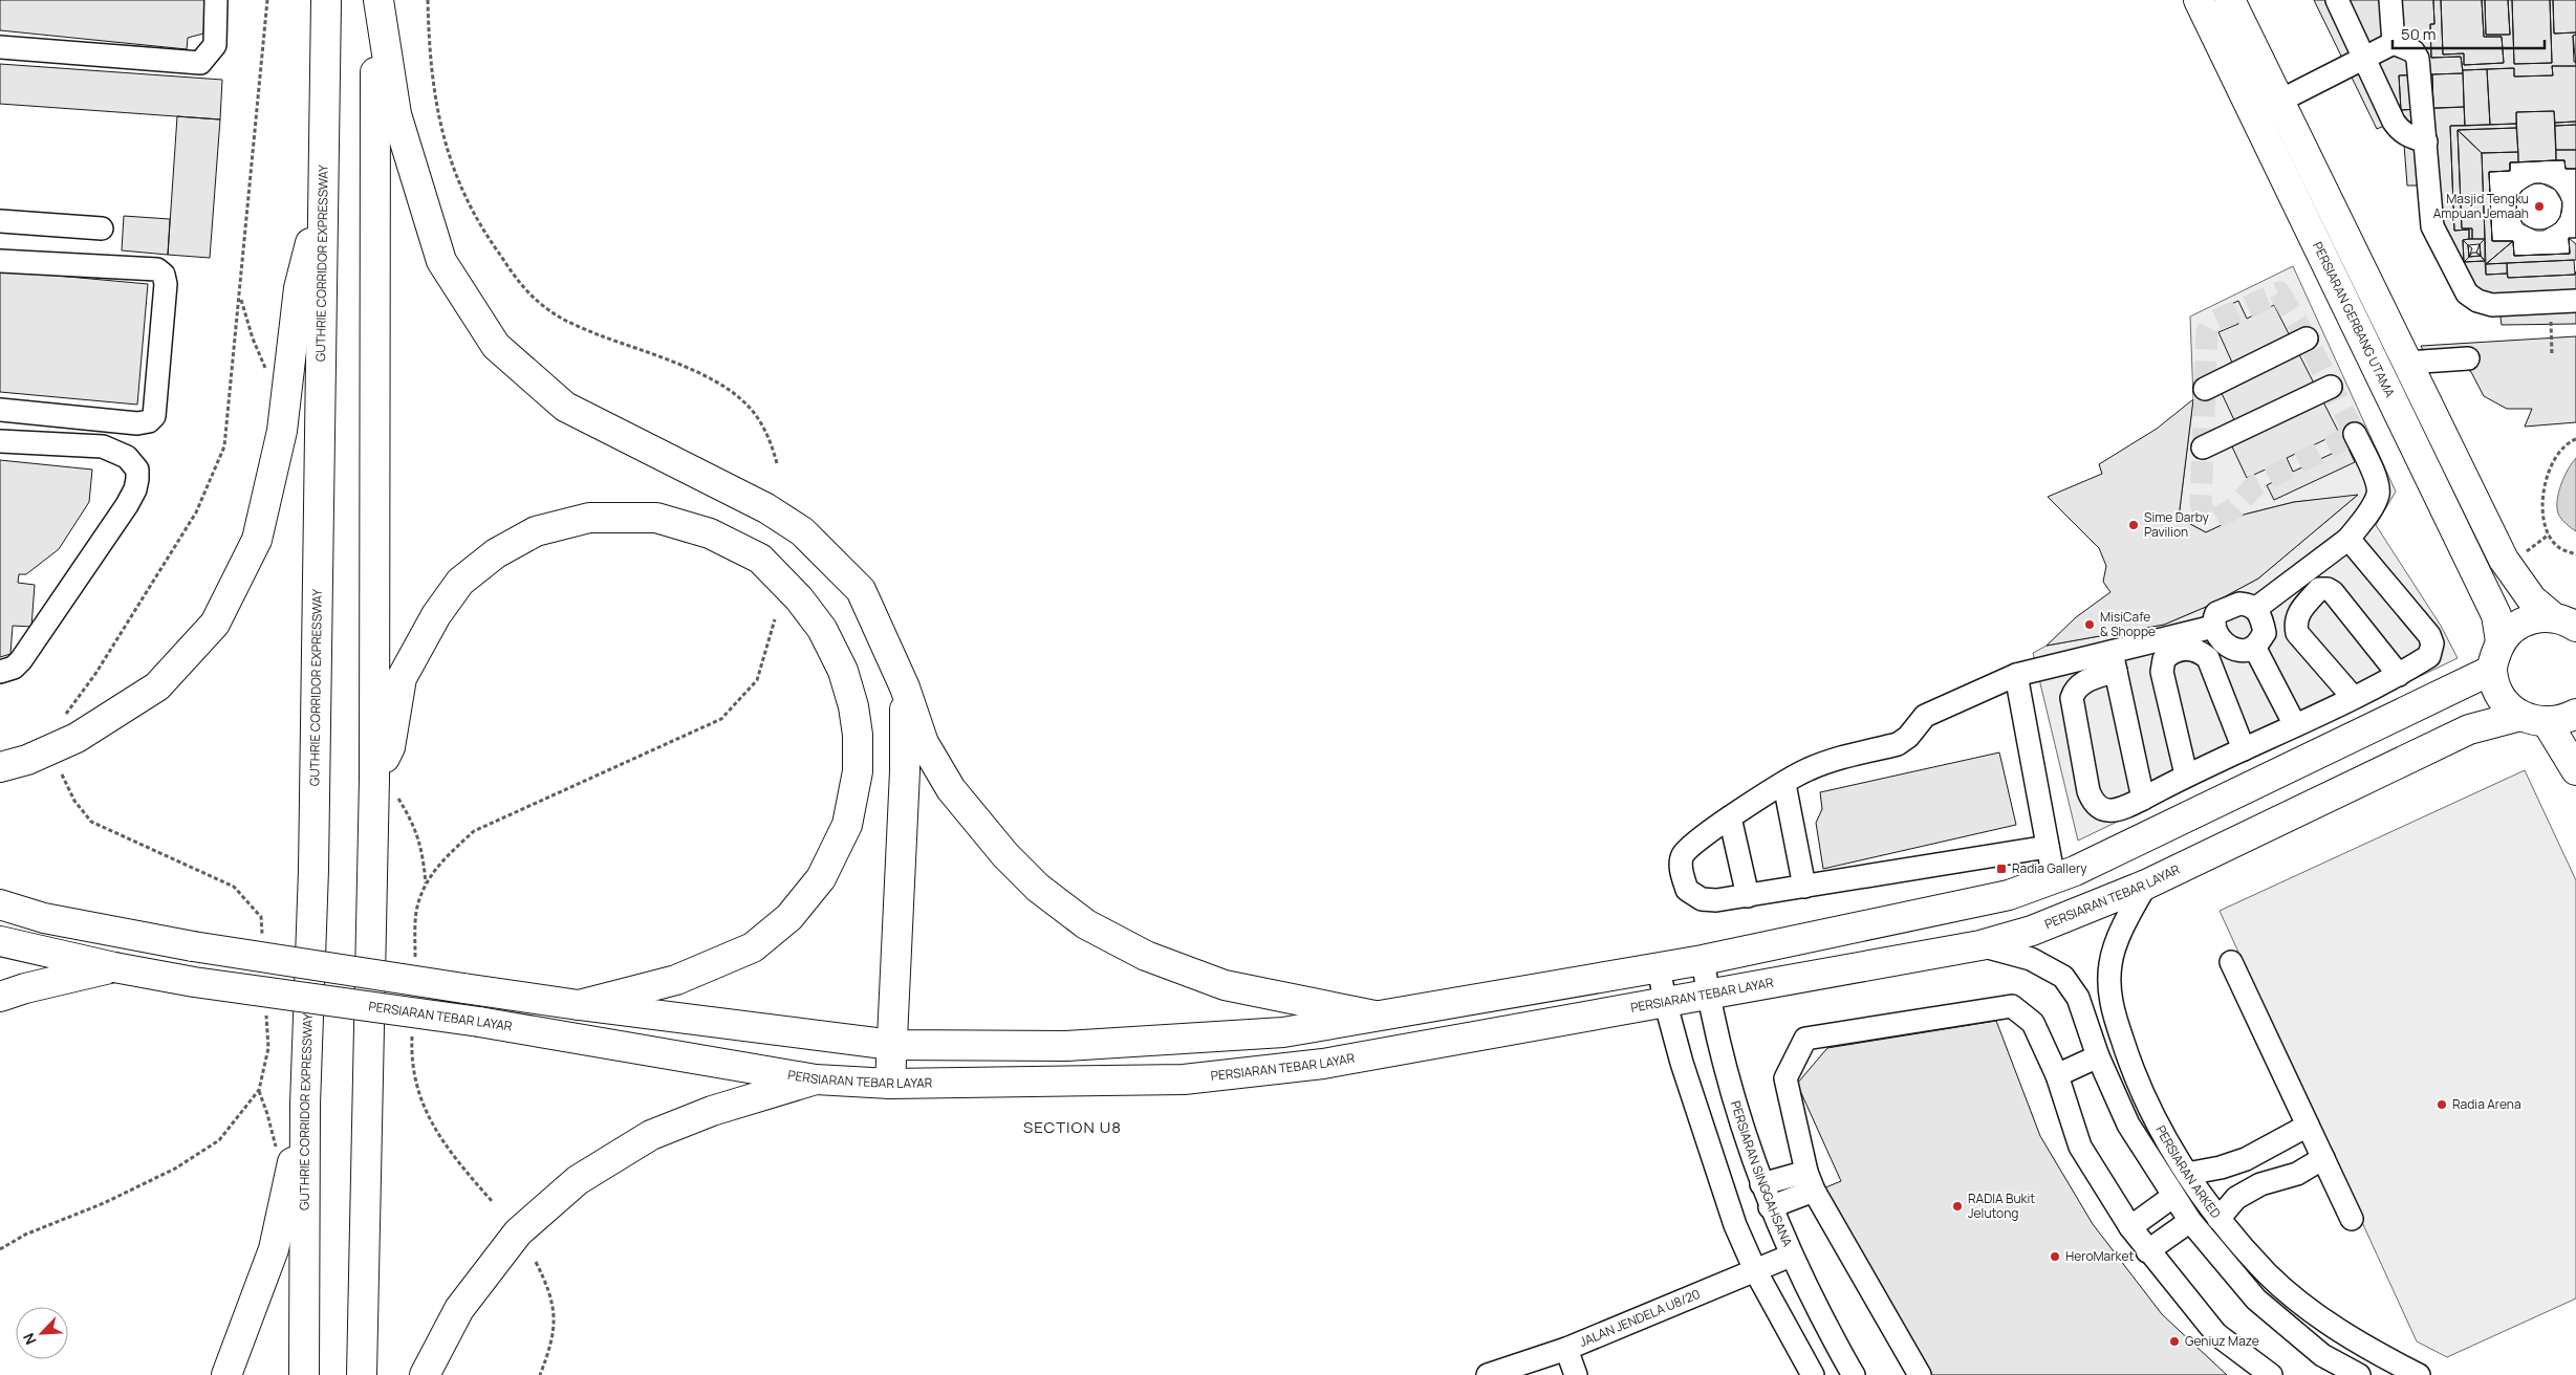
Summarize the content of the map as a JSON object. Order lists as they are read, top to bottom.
{
  "streets": {
    "main road": ["GUTHRIE CORRIDOR EXPRESSWAY", "PERSIARAN GERBANG UTAMA", "PERSIARAN TEBAR LAYAR"],
    "street": ["PERSIARAN ARKED", "PERSIARAN SINGGAHSANA", "JALAN JENDELA U8/20"]
  },
  "crossings": [
    ["PERSIARAN TEBAR LAYAR", "PERSIARAN ARKED"],
    ["PERSIARAN TEBAR LAYAR", "PERSIARAN SINGGAHSANA"],
    ["PERSIARAN SINGGAHSANA", "JALAN JENDELA U8/20"]
  ],
  "districts": ["SECTION U8"],
  "places": {
    "other": [
      "Masjid Tengku Ampuan Jemaah",
      "Sime Darby Pavilion",
      "MisiCafe & Shoppe",
      "Radia Arena",
      "RADIA Bukit Jelutong",
      "HeroMarket",
      "Geniuz Maze"
    ],
    "transit": ["Radia Gallery"]
  },
  "scale_bar": "50 m",
  "north": "bottom left"
}
